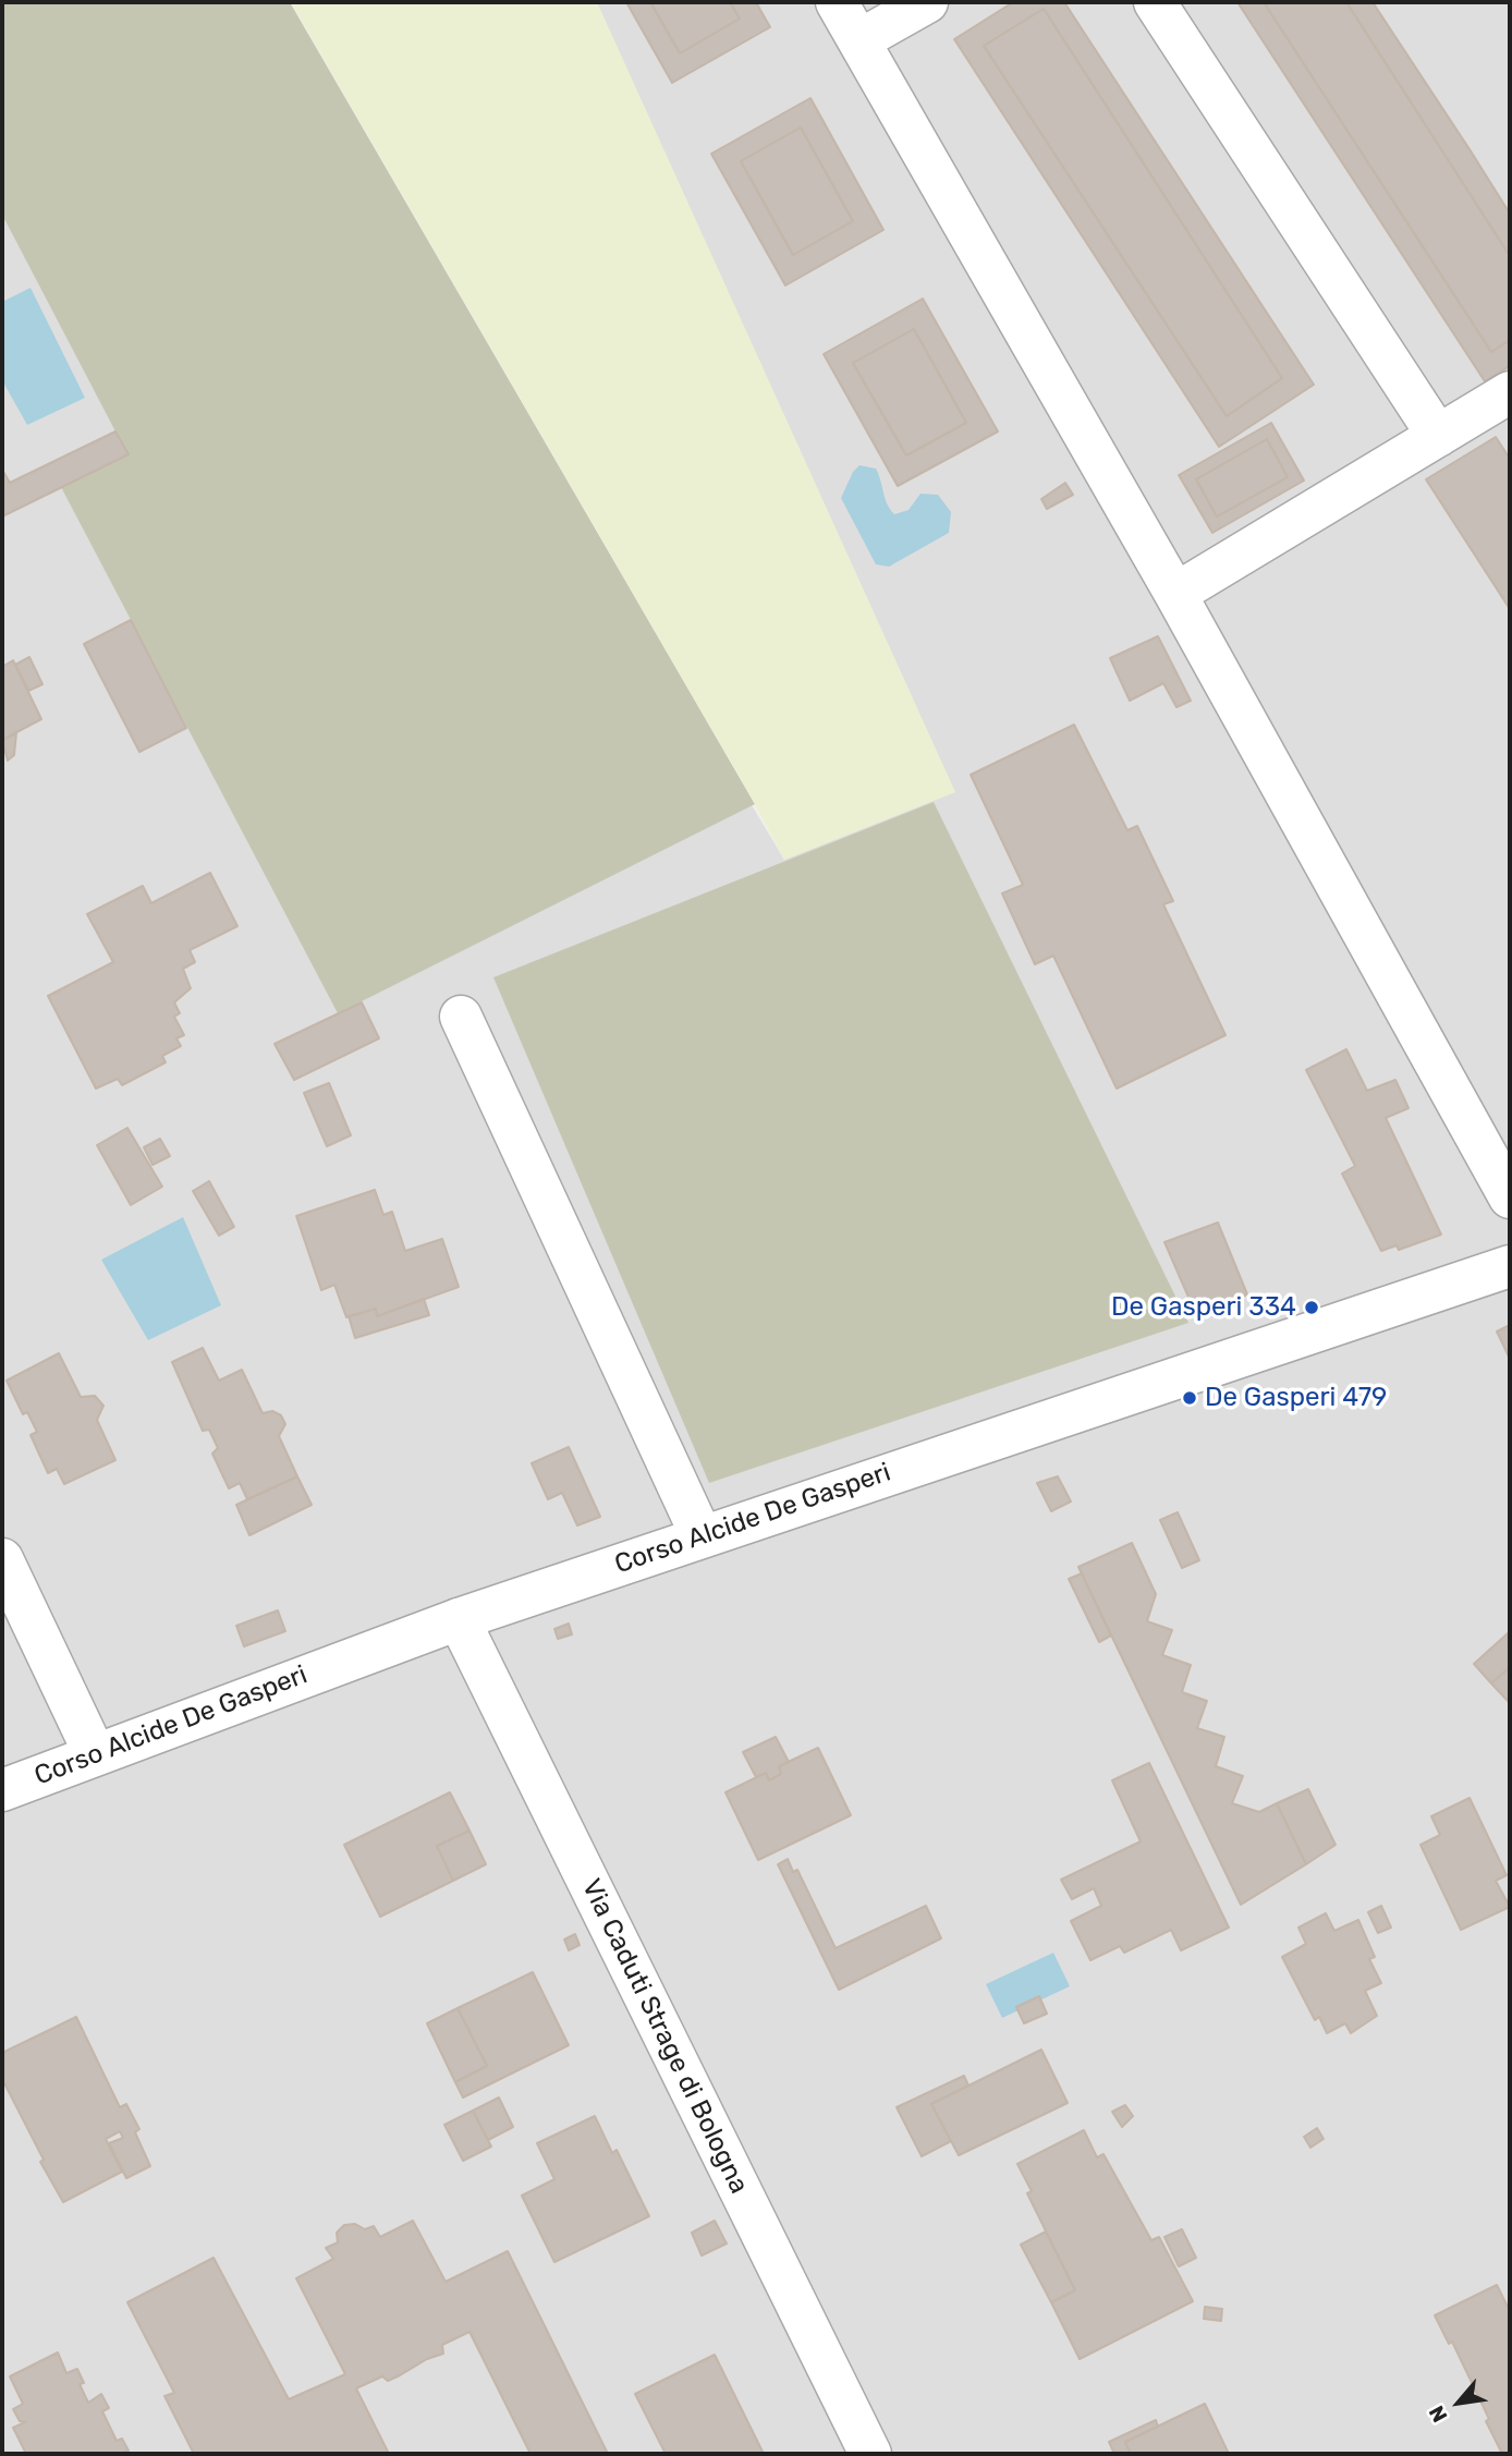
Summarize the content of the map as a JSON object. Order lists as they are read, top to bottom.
{
  "streets": {
    "street": ["Corso Alcide De Gasperi", "Via Caduti Strage di Bologna"]
  },
  "crossings": [
    ["Corso Alcide De Gasperi", "Via Caduti Strage di Bologna"]
  ],
  "places": ["De Gasperi 334", "De Gasperi 479"],
  "north": "bottom left"
}
